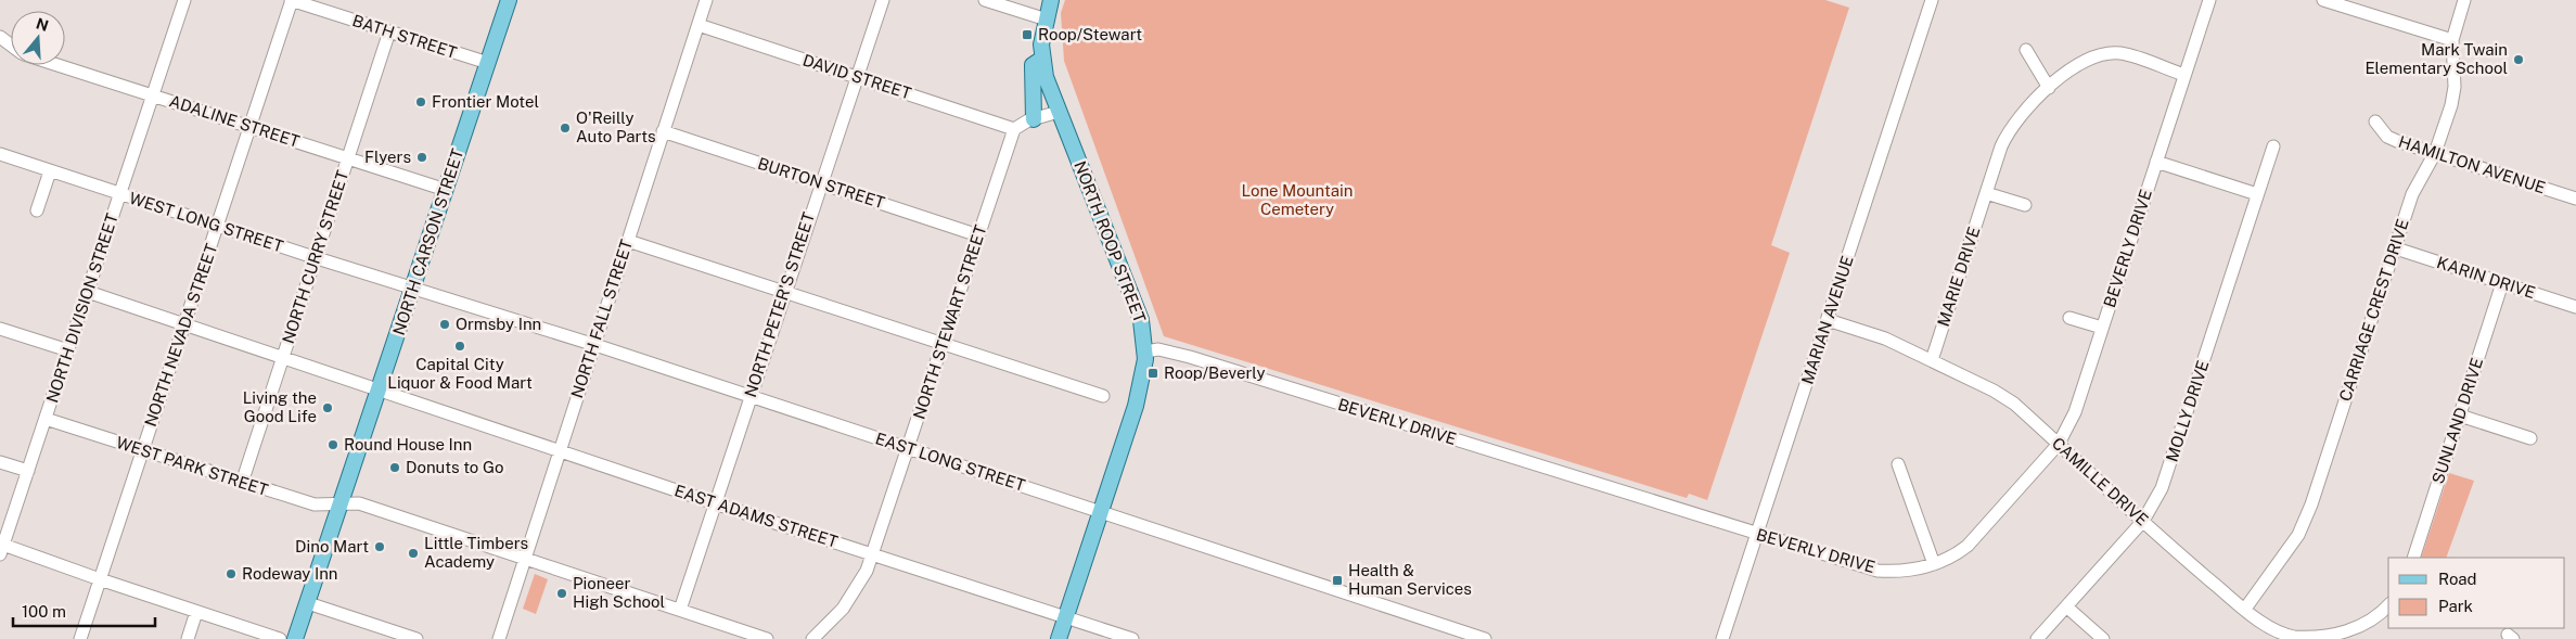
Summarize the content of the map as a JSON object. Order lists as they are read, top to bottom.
{
  "streets": {
    "main road": ["NORTH CARSON STREET", "NORTH ROOP STREET"],
    "street": [
      "BATH STREET",
      "DAVID STREET",
      "ADALINE STREET",
      "HAMILTON AVENUE",
      "BURTON STREET",
      "WEST LONG STREET",
      "BEVERLY DRIVE",
      "NORTH CURRY STREET",
      "MARIE DRIVE",
      "KARIN DRIVE",
      "NORTH PETER'S STREET",
      "NORTH DIVISION STREET",
      "CARRIAGE CREST DRIVE",
      "NORTH FALL STREET",
      "MARIAN AVENUE",
      "NORTH STEWART STREET",
      "NORTH NEVADA STREET",
      "MOLLY DRIVE",
      "SUNLAND DRIVE",
      "EAST LONG STREET",
      "WEST PARK STREET",
      "CAMILLE DRIVE",
      "EAST ADAMS STREET"
    ]
  },
  "crossings": [
    ["BATH STREET", "NORTH CARSON STREET"],
    ["BATH STREET", "NORTH CURRY STREET"],
    ["BATH STREET", "NORTH NEVADA STREET"],
    ["DAVID STREET", "NORTH PETER'S STREET"],
    ["DAVID STREET", "NORTH FALL STREET"],
    ["DAVID STREET", "NORTH STEWART STREET"],
    ["ADALINE STREET", "NORTH CARSON STREET"],
    ["ADALINE STREET", "NORTH CURRY STREET"],
    ["ADALINE STREET", "NORTH DIVISION STREET"],
    ["ADALINE STREET", "NORTH NEVADA STREET"],
    ["HAMILTON AVENUE", "CARRIAGE CREST DRIVE"],
    ["BURTON STREET", "NORTH PETER'S STREET"],
    ["BURTON STREET", "NORTH FALL STREET"],
    ["BURTON STREET", "NORTH STEWART STREET"],
    ["WEST LONG STREET", "NORTH CARSON STREET"],
    ["WEST LONG STREET", "NORTH CURRY STREET"],
    ["WEST LONG STREET", "NORTH DIVISION STREET"],
    ["WEST LONG STREET", "NORTH NEVADA STREET"],
    ["WEST LONG STREET", "EAST LONG STREET"],
    ["NORTH CARSON STREET", "EAST LONG STREET"],
    ["NORTH CARSON STREET", "WEST PARK STREET"],
    ["NORTH CARSON STREET", "EAST ADAMS STREET"],
    ["NORTH ROOP STREET", "BEVERLY DRIVE"],
    ["NORTH ROOP STREET", "EAST LONG STREET"],
    ["NORTH ROOP STREET", "EAST ADAMS STREET"],
    ["BEVERLY DRIVE", "MARIE DRIVE"],
    ["BEVERLY DRIVE", "MARIAN AVENUE"],
    ["BEVERLY DRIVE", "CAMILLE DRIVE"],
    ["NORTH CURRY STREET", "WEST PARK STREET"],
    ["NORTH CURRY STREET", "EAST ADAMS STREET"],
    ["MARIE DRIVE", "CAMILLE DRIVE"],
    ["KARIN DRIVE", "CARRIAGE CREST DRIVE"],
    ["KARIN DRIVE", "SUNLAND DRIVE"],
    ["NORTH PETER'S STREET", "EAST LONG STREET"],
    ["NORTH PETER'S STREET", "WEST PARK STREET"],
    ["NORTH PETER'S STREET", "EAST ADAMS STREET"],
    ["NORTH DIVISION STREET", "WEST PARK STREET"],
    ["NORTH DIVISION STREET", "EAST ADAMS STREET"],
    ["CARRIAGE CREST DRIVE", "CAMILLE DRIVE"],
    ["NORTH FALL STREET", "EAST LONG STREET"],
    ["NORTH FALL STREET", "WEST PARK STREET"],
    ["NORTH FALL STREET", "EAST ADAMS STREET"],
    ["MARIAN AVENUE", "CAMILLE DRIVE"],
    ["NORTH STEWART STREET", "EAST LONG STREET"],
    ["NORTH STEWART STREET", "EAST ADAMS STREET"],
    ["NORTH NEVADA STREET", "WEST PARK STREET"],
    ["NORTH NEVADA STREET", "EAST ADAMS STREET"],
    ["MOLLY DRIVE", "CAMILLE DRIVE"]
  ],
  "parks": ["Lone Mountain Cemetery"],
  "places": {
    "transit": ["Roop/Stewart", "Roop/Beverly", "Health & Human Services"],
    "other": [
      "Mark Twain Elementary School",
      "Frontier Motel",
      "O'Reilly Auto Parts",
      "Flyers",
      "Ormsby Inn",
      "Capital City Liquor & Food Mart",
      "Living the Good Life",
      "Round House Inn",
      "Donuts to Go",
      "Dino Mart",
      "Little Timbers Academy",
      "Rodeway Inn",
      "Pioneer High School"
    ]
  },
  "legend": ["Road", "Park"],
  "scale_bar": "100 m",
  "north": "top"
}
